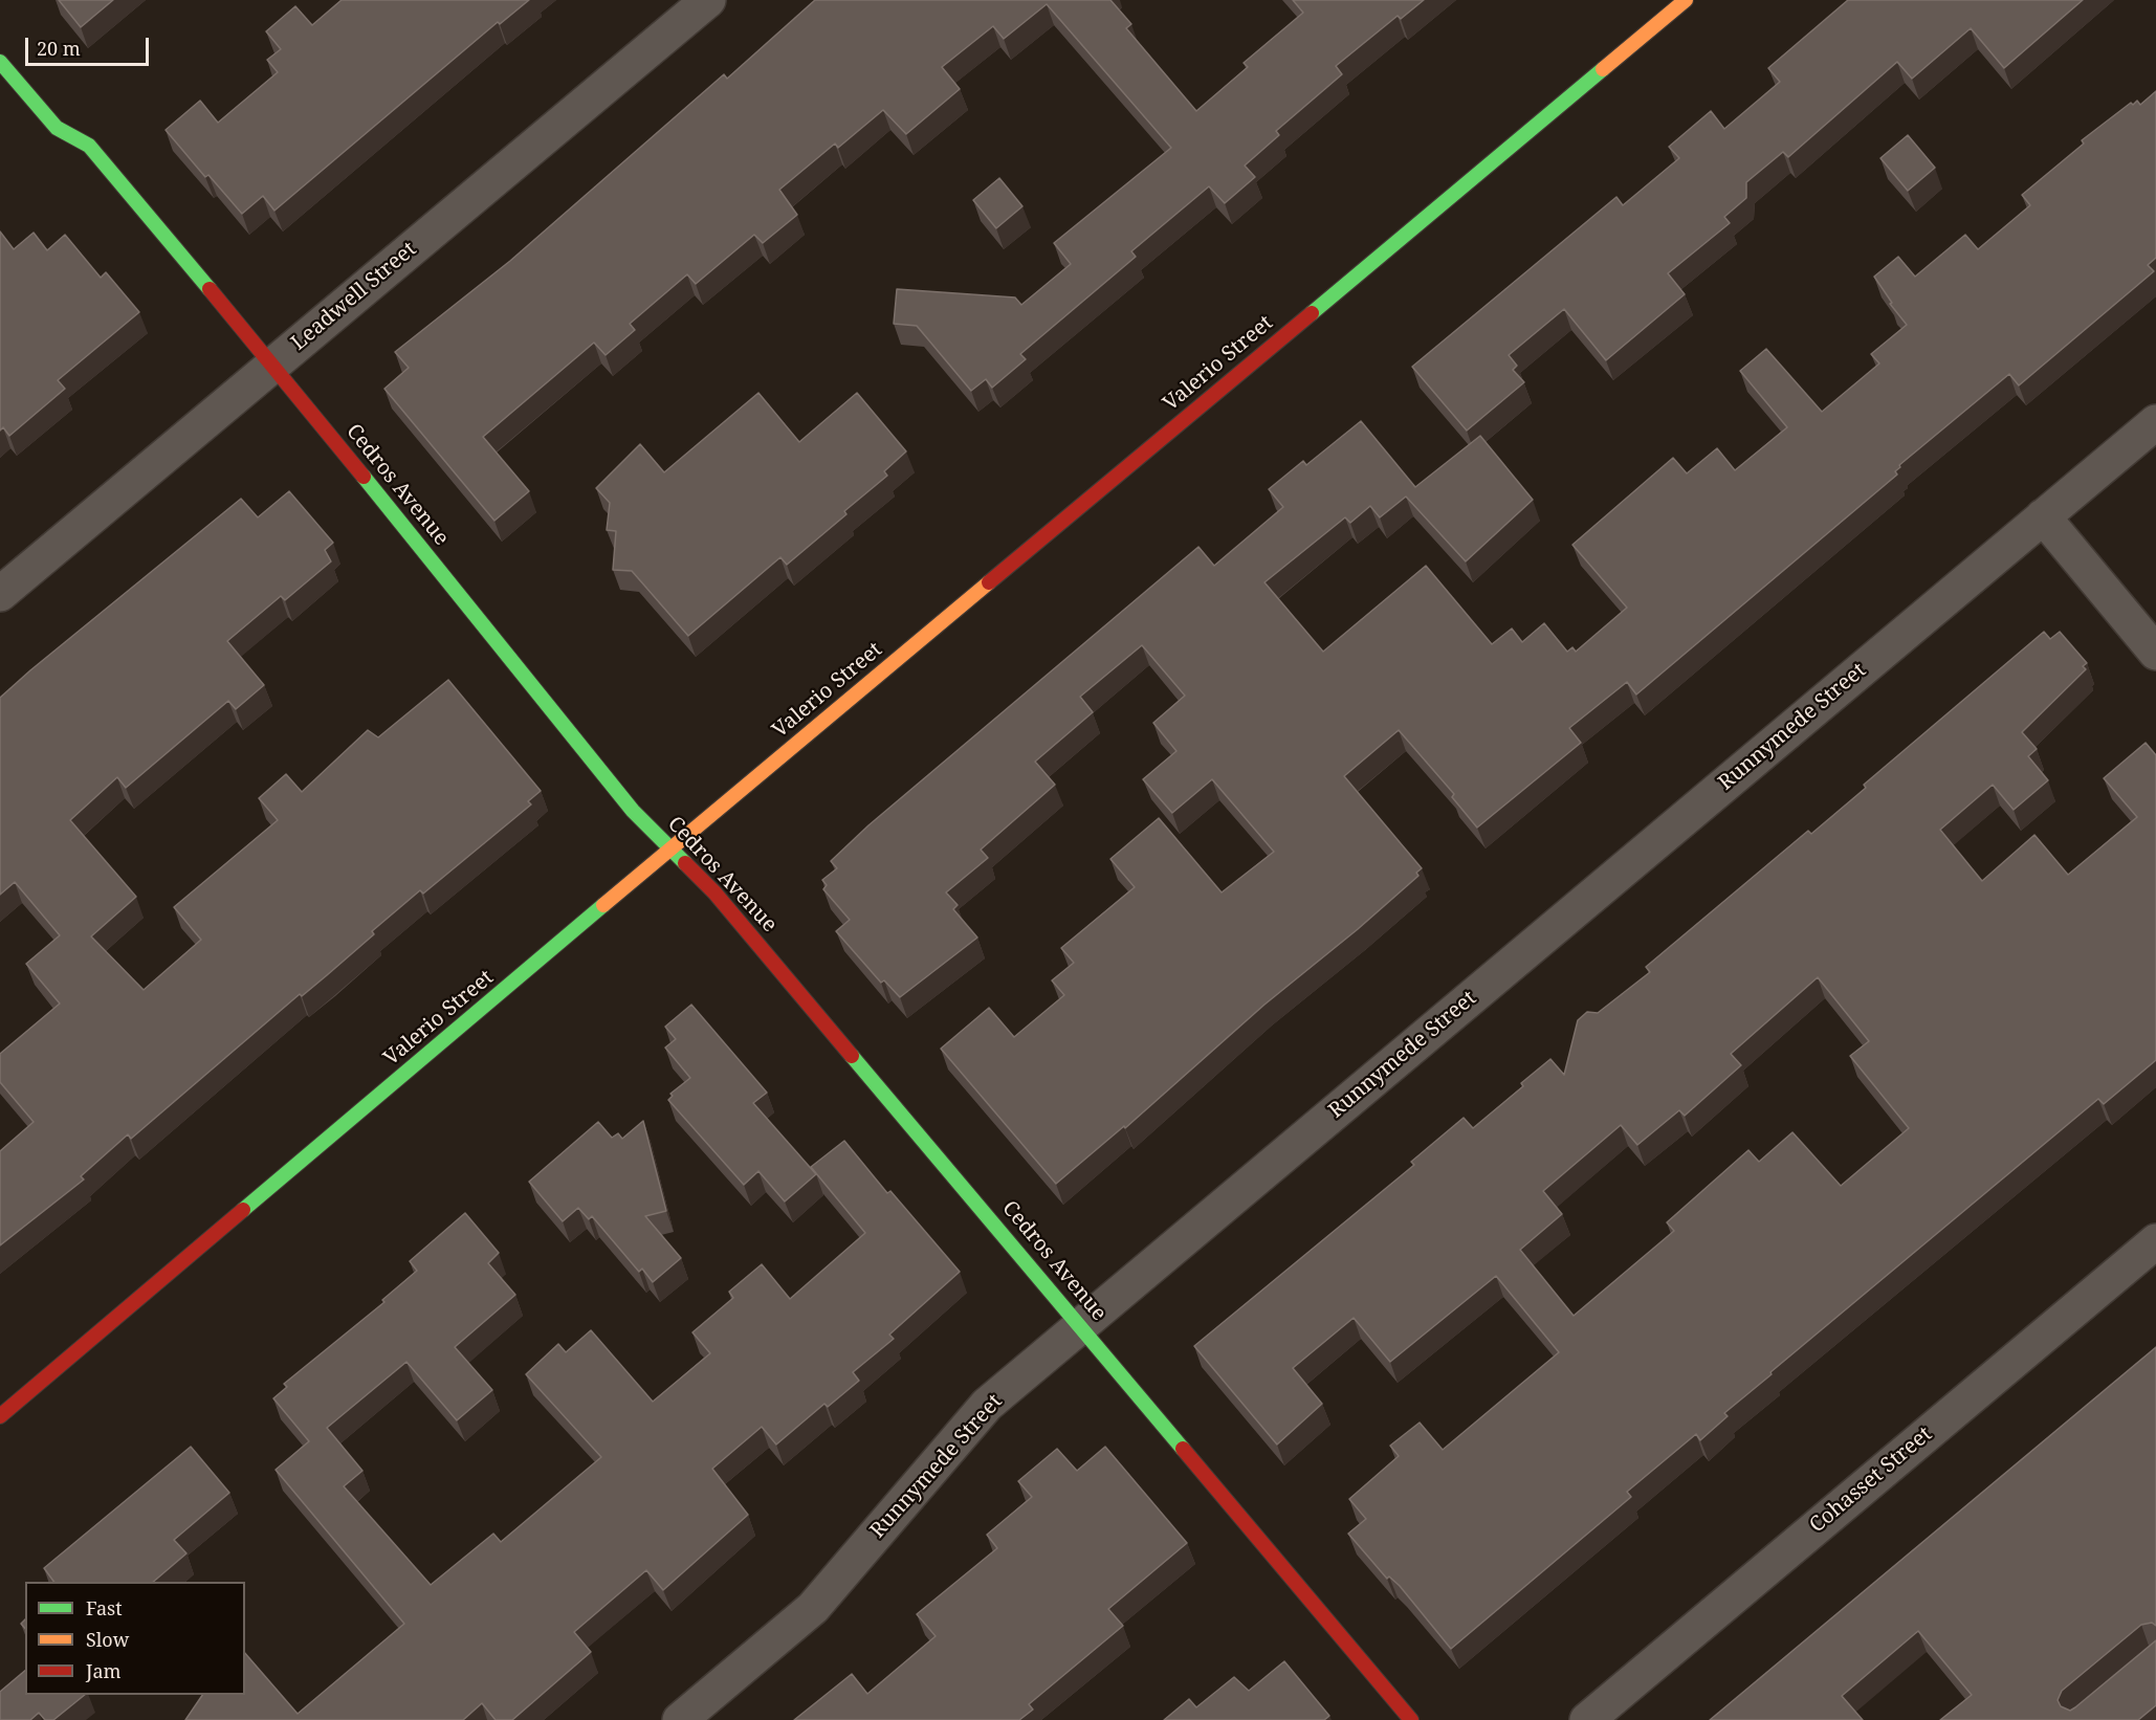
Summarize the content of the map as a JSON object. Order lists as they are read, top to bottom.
{
  "streets": {
    "street": [
      "Leadwell Street",
      "Valerio Street",
      "Cedros Avenue",
      "Runnymede Street",
      "Cohasset Street"
    ]
  },
  "crossings": [
    ["Leadwell Street", "Cedros Avenue"],
    ["Valerio Street", "Cedros Avenue"],
    ["Cedros Avenue", "Runnymede Street"]
  ],
  "legend": ["Fast", "Slow", "Jam"],
  "scale_bar": "20 m"
}
